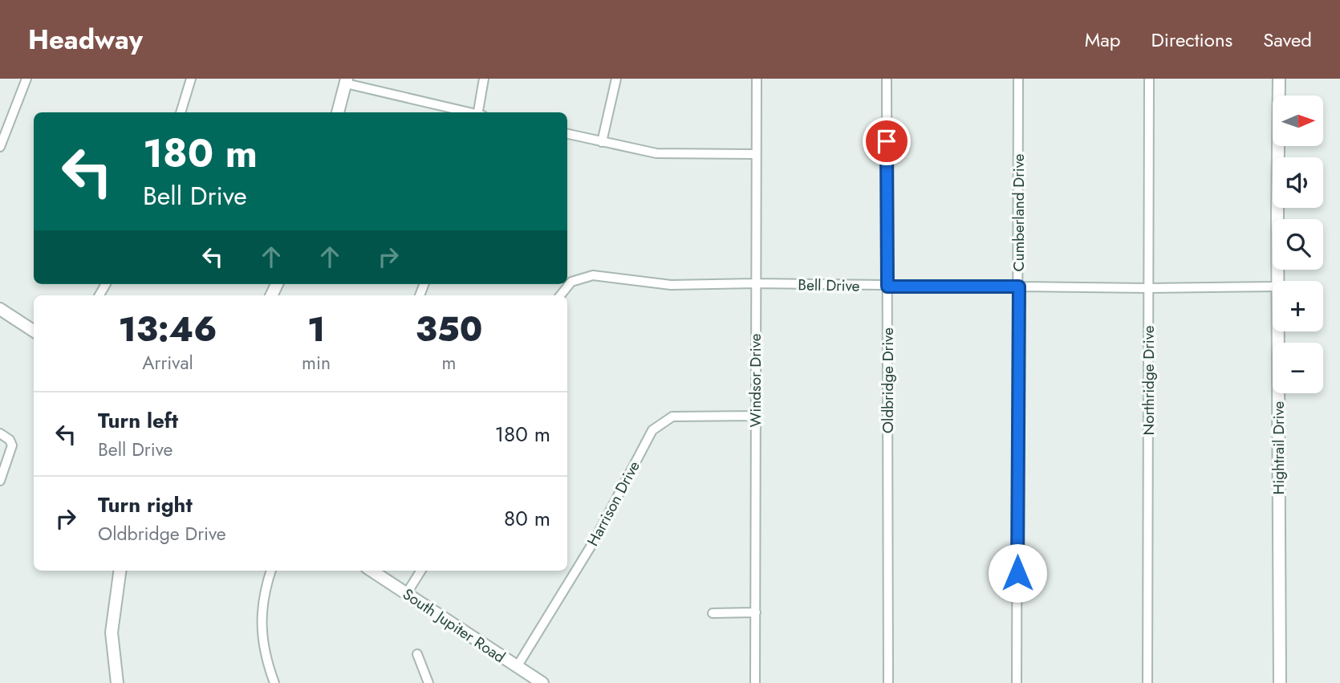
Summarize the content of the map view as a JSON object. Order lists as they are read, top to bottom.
{
  "streets": {
    "street": [
      "Cumberland Drive",
      "Bell Drive",
      "Windsor Drive",
      "Oldbridge Drive",
      "Northridge Drive",
      "Hightrail Drive",
      "Harrison Drive",
      "South Jupiter Road"
    ]
  },
  "crossings": [
    ["Cumberland Drive", "Bell Drive"],
    ["Bell Drive", "Windsor Drive"],
    ["Bell Drive", "Oldbridge Drive"],
    ["Bell Drive", "Northridge Drive"],
    ["Windsor Drive", "Harrison Drive"],
    ["Harrison Drive", "South Jupiter Road"]
  ],
  "north": "right",
  "page": {
    "header": "Headway",
    "nav": ["Map", "Directions", "Saved"],
    "map_buttons": ["+", "−"],
    "turn": ["180 m", "Bell Drive"],
    "eta": [
      "13:46",
      "Arrival",
      "1",
      "min",
      "350",
      "m"
    ],
    "list": [
      {
        "name": "Turn left",
        "note": "Bell Drive",
        "value": "180 m"
      },
      {
        "name": "Turn right",
        "note": "Oldbridge Drive",
        "value": "80 m"
      }
    ]
  }
}
